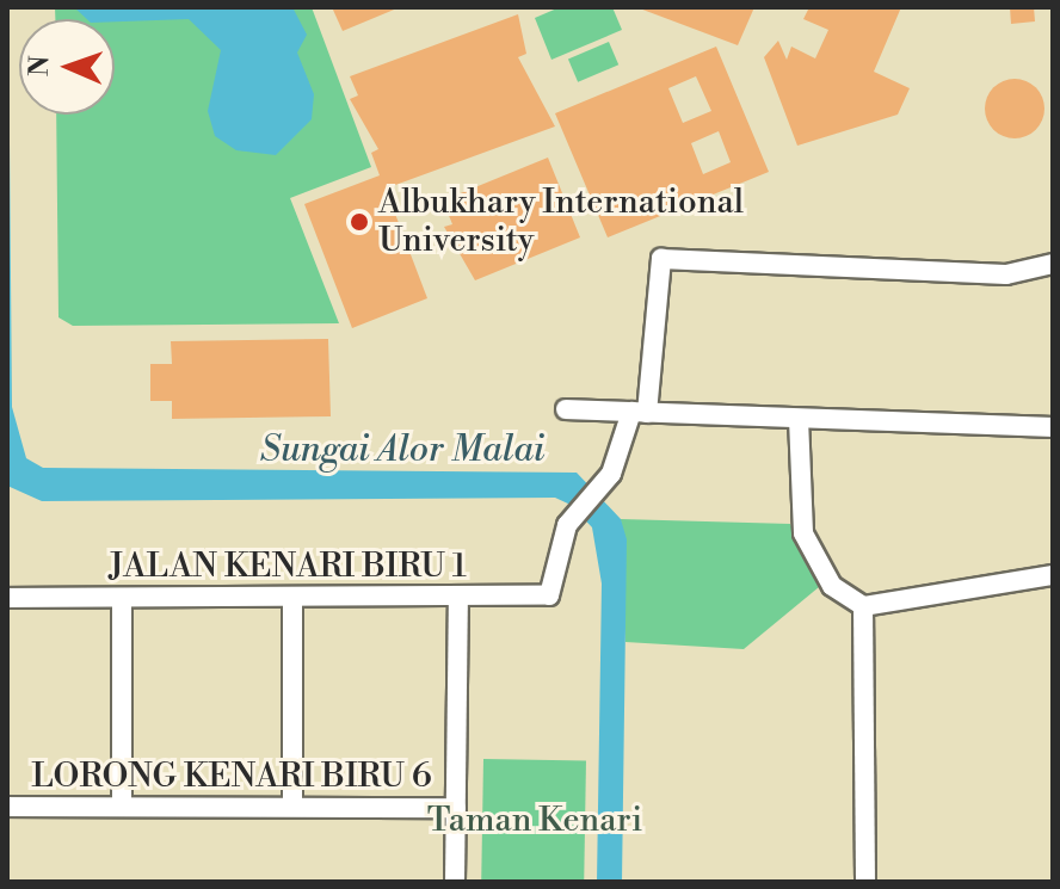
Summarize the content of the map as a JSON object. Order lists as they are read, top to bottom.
{
  "streets": {
    "street": ["JALAN KENARI BIRU 1", "LORONG KENARI BIRU 6"]
  },
  "water": ["Sungai Alor Malai"],
  "parks": ["Taman Kenari"],
  "places": ["Albukhary International University"],
  "north": "left"
}
